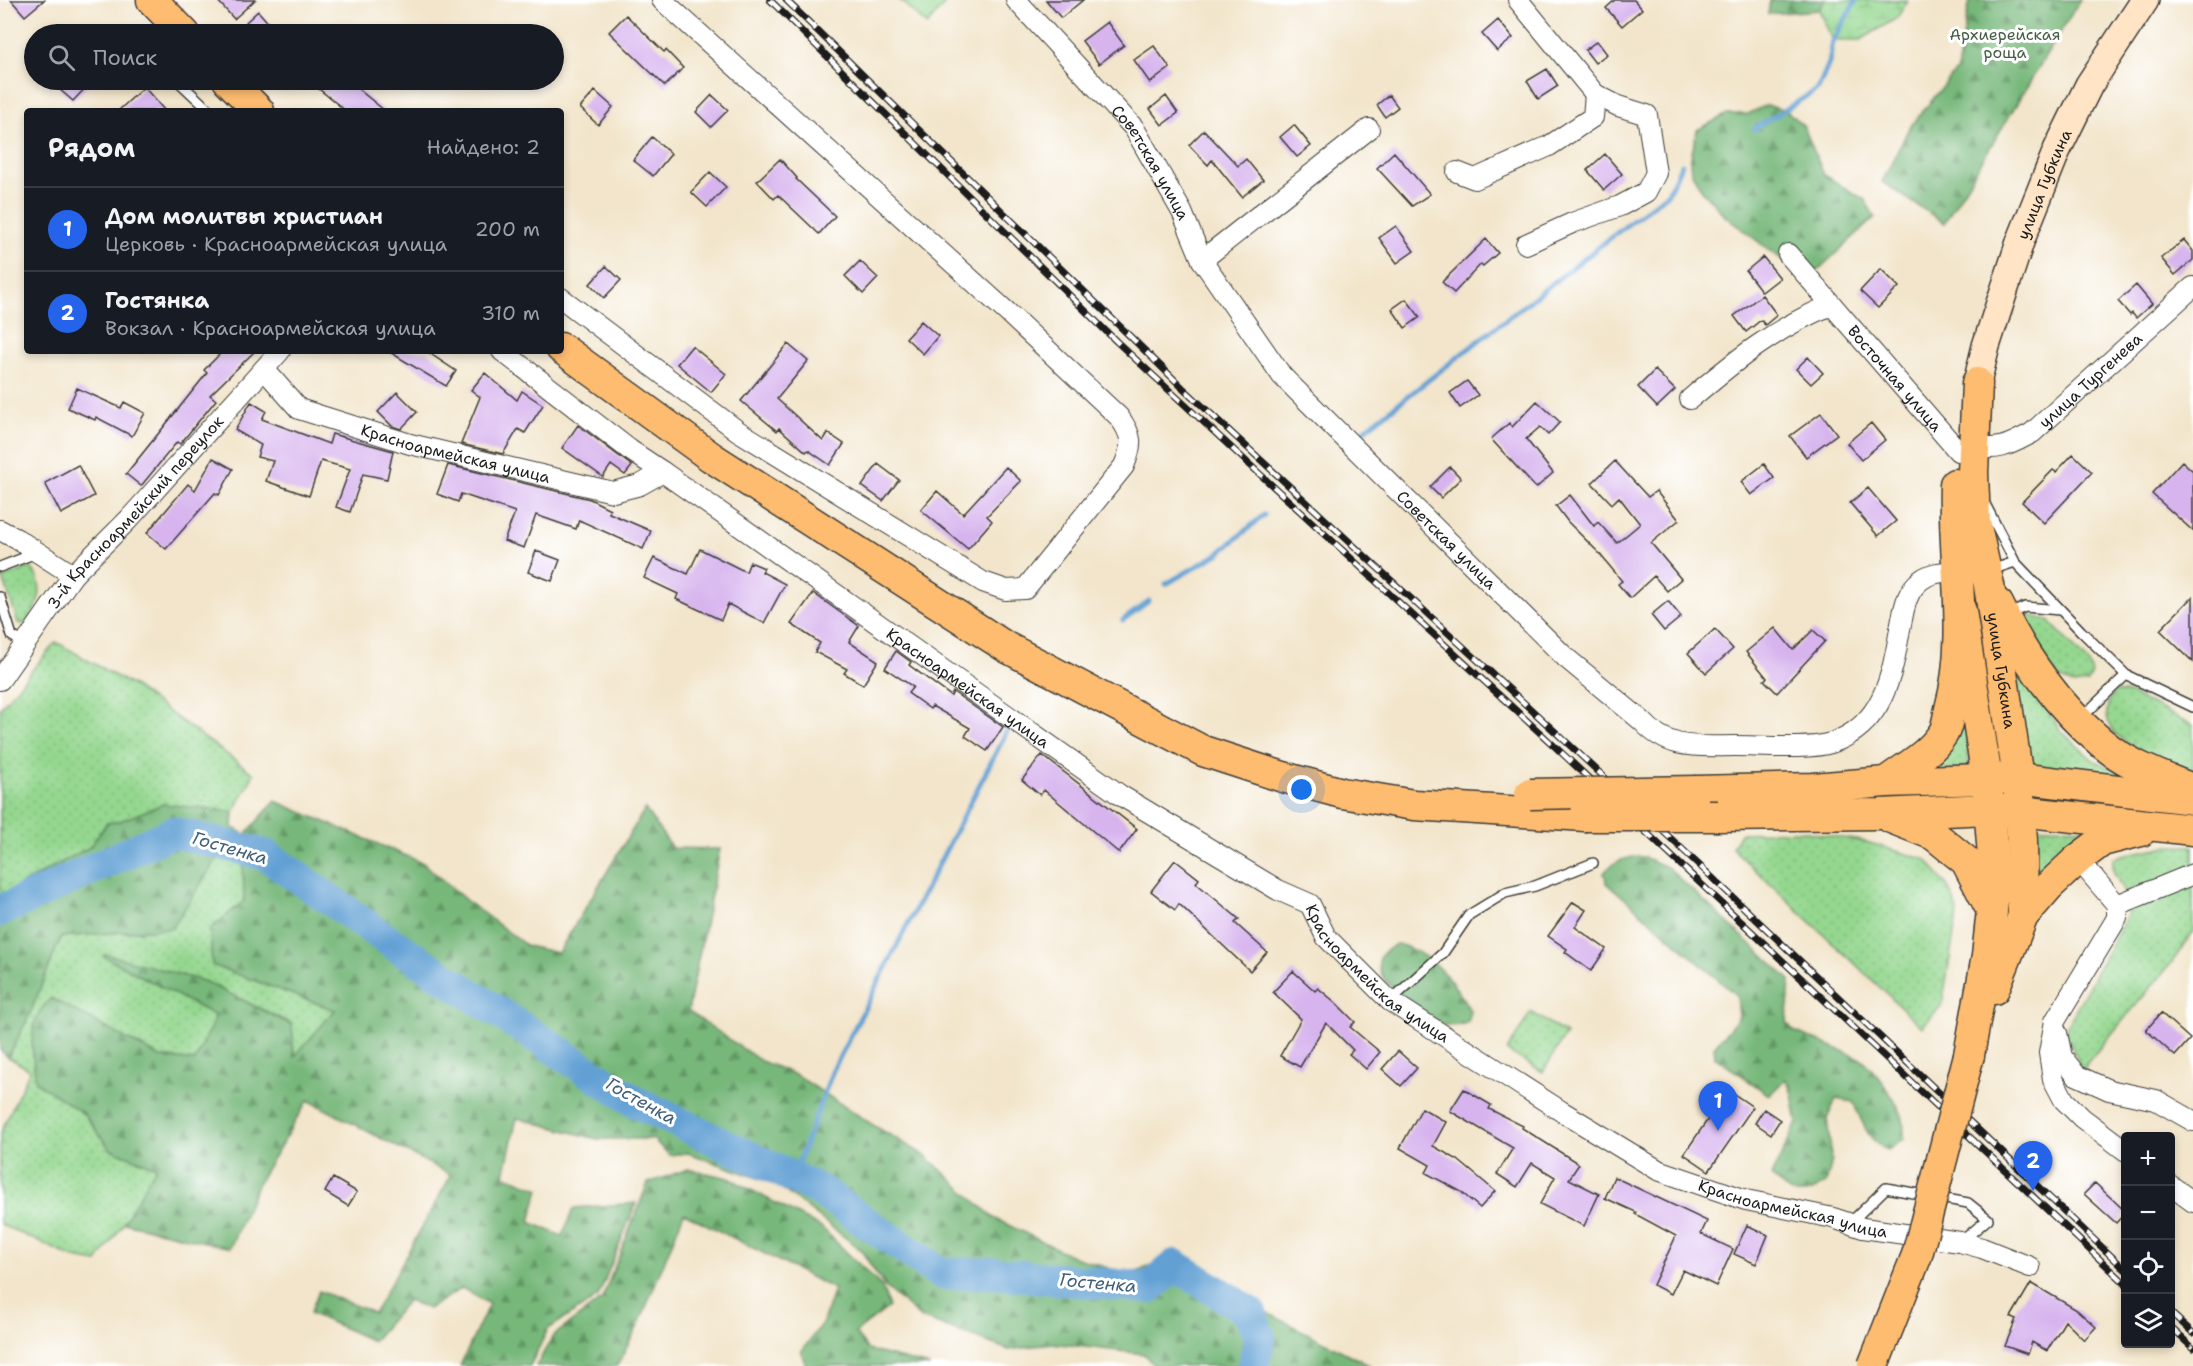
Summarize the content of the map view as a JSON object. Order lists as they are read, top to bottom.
{
  "streets": {
    "main road": ["улица Губкина"],
    "street": [
      "Советская улица",
      "Восточная улица",
      "улица Тургенева",
      "Красноармейская улица",
      "3-й Красноармейский переулок"
    ]
  },
  "crossings": [
    ["Советская улица", "улица Губкина"],
    ["улица Губкина", "Восточная улица"],
    ["улица Губкина", "улица Тургенева"],
    ["Восточная улица", "улица Тургенева"],
    ["Красноармейская улица", "3-й Красноармейский переулок"]
  ],
  "water": ["Гостенка"],
  "parks": ["Архиерейская роща"],
  "page": {
    "search": "Поиск",
    "heading": ["Рядом", "Найдено: 2"],
    "list": [
      {
        "mark": "1",
        "name": "Дом молитвы христиан",
        "note": "Церковь · Красноармейская улица",
        "value": "200 m"
      },
      {
        "mark": "2",
        "name": "Гостянка",
        "note": "Вокзал · Красноармейская улица",
        "value": "310 m"
      }
    ],
    "pins": ["1", "2"],
    "map_buttons": ["+", "−"]
  }
}
